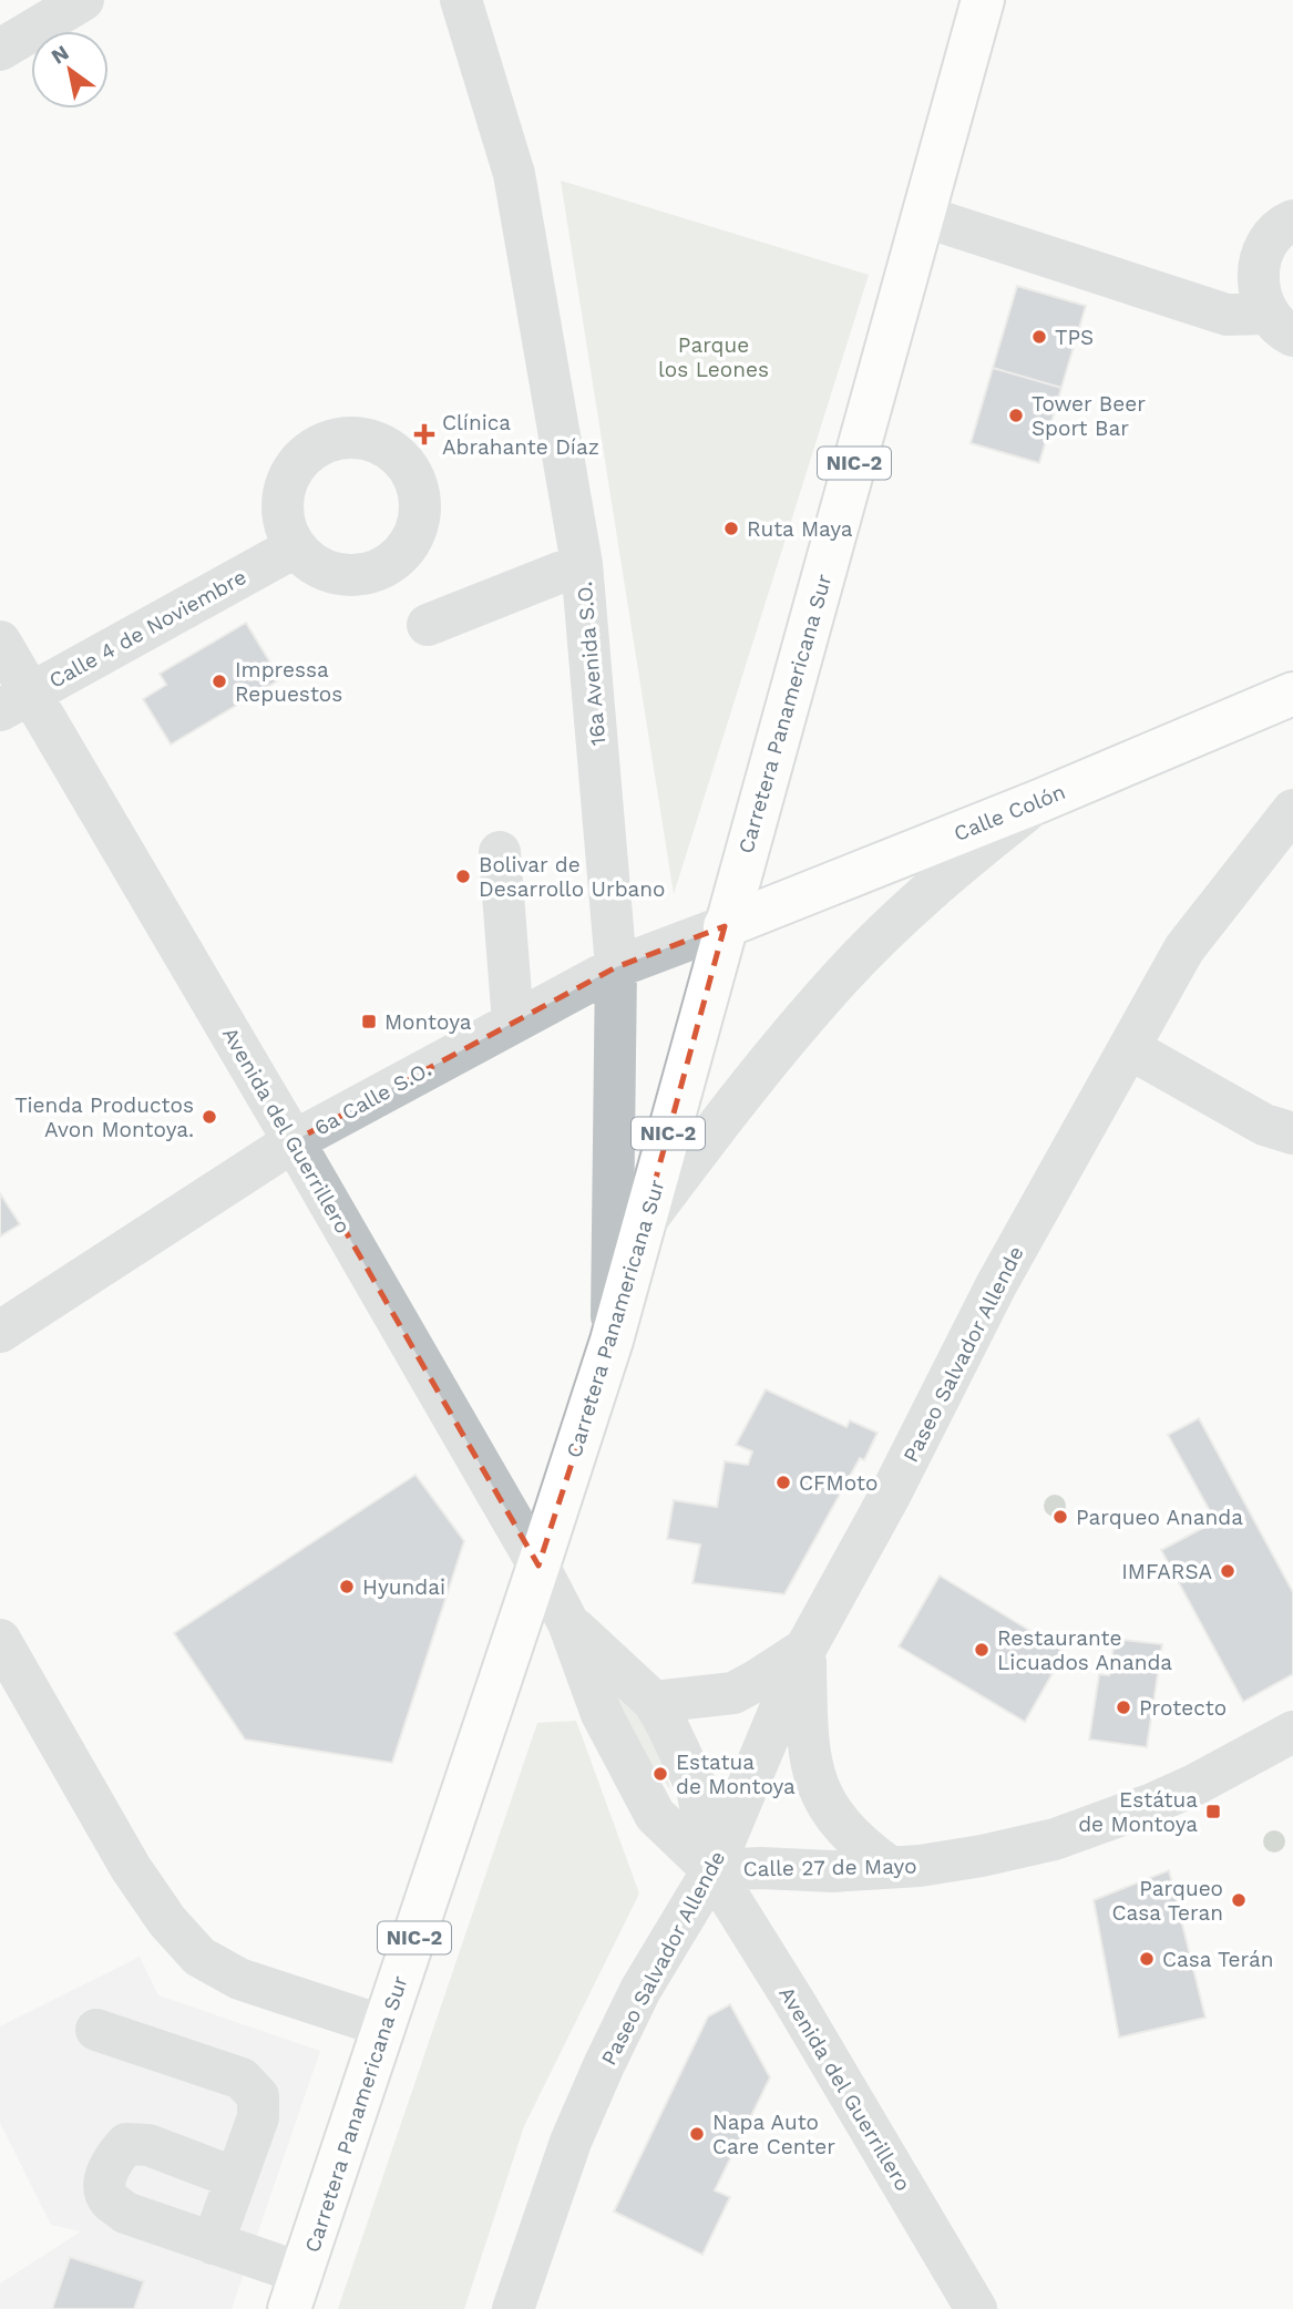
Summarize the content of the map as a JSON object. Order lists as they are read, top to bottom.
{
  "streets": {
    "main road": ["NIC-2", "Carretera Panamericana Sur", "Calle Colón"],
    "street": [
      "Calle 4 de Noviembre",
      "16a Avenida S.O.",
      "6a Calle S.O.",
      "Avenida del Guerrillero",
      "Paseo Salvador Allende",
      "Calle 27 de Mayo"
    ]
  },
  "crossings": [
    ["Calle 4 de Noviembre", "Avenida del Guerrillero"],
    ["16a Avenida S.O.", "Carretera Panamericana Sur"],
    ["16a Avenida S.O.", "6a Calle S.O."],
    ["Carretera Panamericana Sur", "Calle Colón"],
    ["Carretera Panamericana Sur", "6a Calle S.O."],
    ["Carretera Panamericana Sur", "Avenida del Guerrillero"],
    ["Calle Colón", "6a Calle S.O."],
    ["6a Calle S.O.", "Avenida del Guerrillero"],
    ["Avenida del Guerrillero", "Paseo Salvador Allende"],
    ["Avenida del Guerrillero", "Calle 27 de Mayo"],
    ["Paseo Salvador Allende", "Calle 27 de Mayo"]
  ],
  "parks": ["Parque los Leones"],
  "places": {
    "other": [
      "TPS",
      "Tower Beer Sport Bar",
      "Ruta Maya",
      "Impressa Repuestos",
      "Bolivar de Desarrollo Urbano",
      "Tienda Productos Avon Montoya.",
      "CFMoto",
      "Parqueo Ananda",
      "IMFARSA",
      "Hyundai",
      "Restaurante Licuados Ananda",
      "Protecto",
      "Estatua de Montoya",
      "Parqueo Casa Teran",
      "Casa Terán",
      "Napa Auto Care Center"
    ],
    "health": ["Clínica Abrahante Díaz"],
    "transit": ["Montoya", "Estátua de Montoya"]
  },
  "north": "top left"
}
